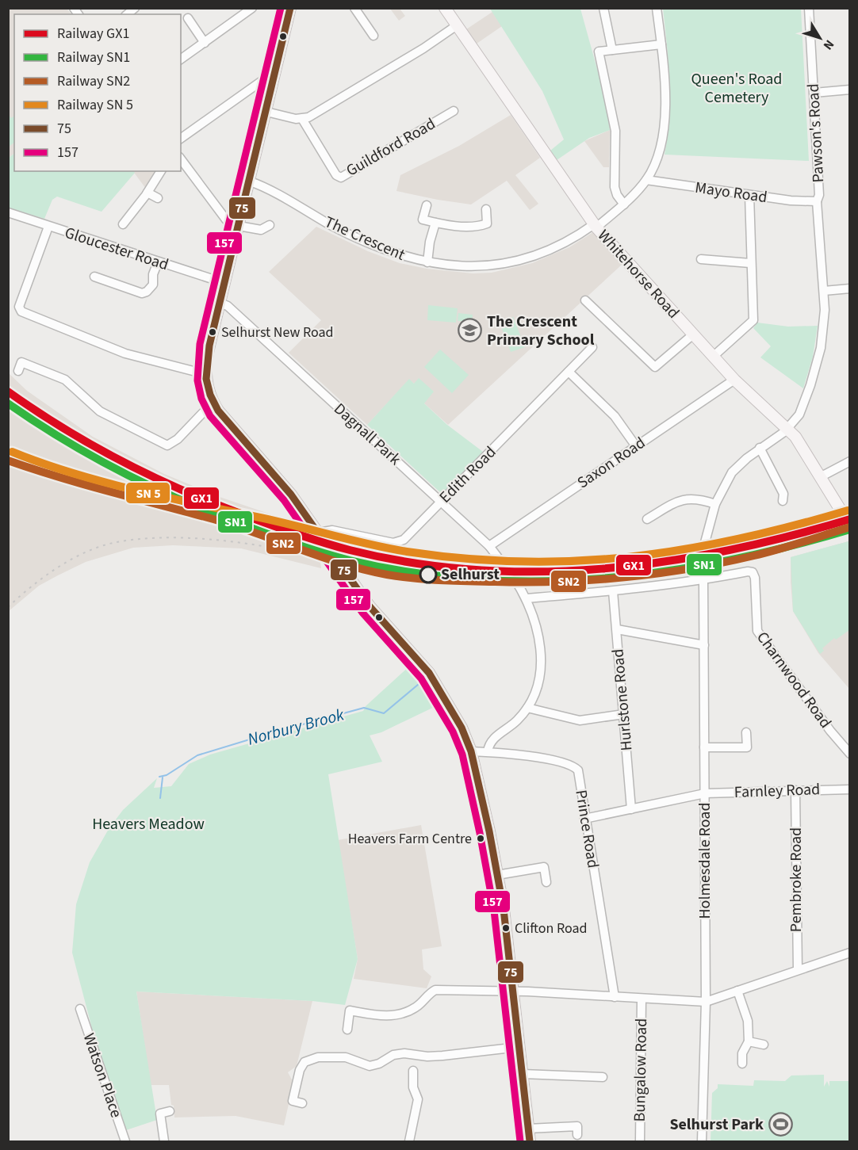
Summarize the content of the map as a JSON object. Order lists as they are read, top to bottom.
{
  "streets": {
    "main road": ["Whitehorse Road"],
    "street": [
      "Pawson's Road",
      "Guildford Road",
      "Mayo Road",
      "The Crescent",
      "Gloucester Road",
      "Dagnall Park",
      "Saxon Road",
      "Edith Road",
      "Charnwood Road",
      "Hurlstone Road",
      "Farnley Road",
      "Prince Road",
      "Holmesdale Road",
      "Pembroke Road",
      "Bungalow Road",
      "Watson Place"
    ]
  },
  "crossings": [
    ["Pawson's Road", "Mayo Road"],
    ["Mayo Road", "The Crescent"],
    ["The Crescent", "Whitehorse Road"],
    ["Whitehorse Road", "Saxon Road"],
    ["Dagnall Park", "Saxon Road"],
    ["Dagnall Park", "Edith Road"],
    ["Dagnall Park", "Prince Road"],
    ["Charnwood Road", "Holmesdale Road"],
    ["Hurlstone Road", "Farnley Road"],
    ["Farnley Road", "Prince Road"],
    ["Farnley Road", "Holmesdale Road"],
    ["Farnley Road", "Pembroke Road"]
  ],
  "water": ["Norbury Brook"],
  "parks": ["Queen's Road Cemetery", "Heavers Meadow"],
  "places": {
    "school or university": ["The Crescent Primary School"],
    "other": [
      "Selhurst New Road",
      "Selhurst",
      "Heavers Farm Centre",
      "Clifton Road"
    ],
    "sports": ["Selhurst Park"]
  },
  "lines": [
    "transit line 75",
    "transit line 157",
    "rail line GX1",
    "rail line SN1",
    "rail line SN2"
  ],
  "legend": [
    "Railway GX1",
    "Railway SN1",
    "Railway SN2",
    "Railway SN 5",
    "75",
    "157"
  ],
  "north": "bottom right"
}
